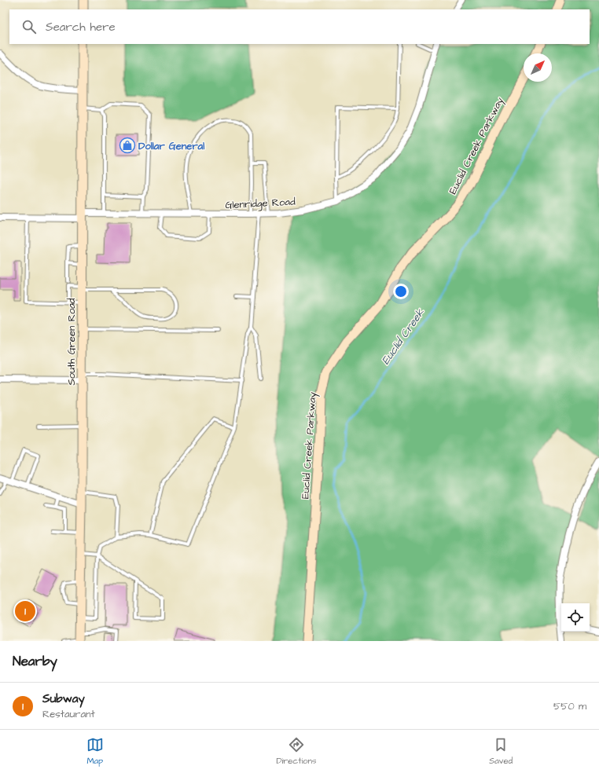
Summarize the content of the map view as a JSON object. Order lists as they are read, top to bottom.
{
  "streets": {
    "street": ["Euclid Creek Parkway", "Glenridge Road", "South Green Road"]
  },
  "crossings": [
    ["Glenridge Road", "South Green Road"]
  ],
  "water": ["Euclid Creek"],
  "places": {
    "shop": ["Dollar General"]
  },
  "north": "top right",
  "page": {
    "search": "Search here",
    "pins": "1",
    "heading": "Nearby",
    "list": [
      {
        "mark": "1",
        "name": "Subway",
        "note": "Restaurant",
        "value": "550 m"
      }
    ],
    "nav": ["Map", "Directions", "Saved"]
  }
}
